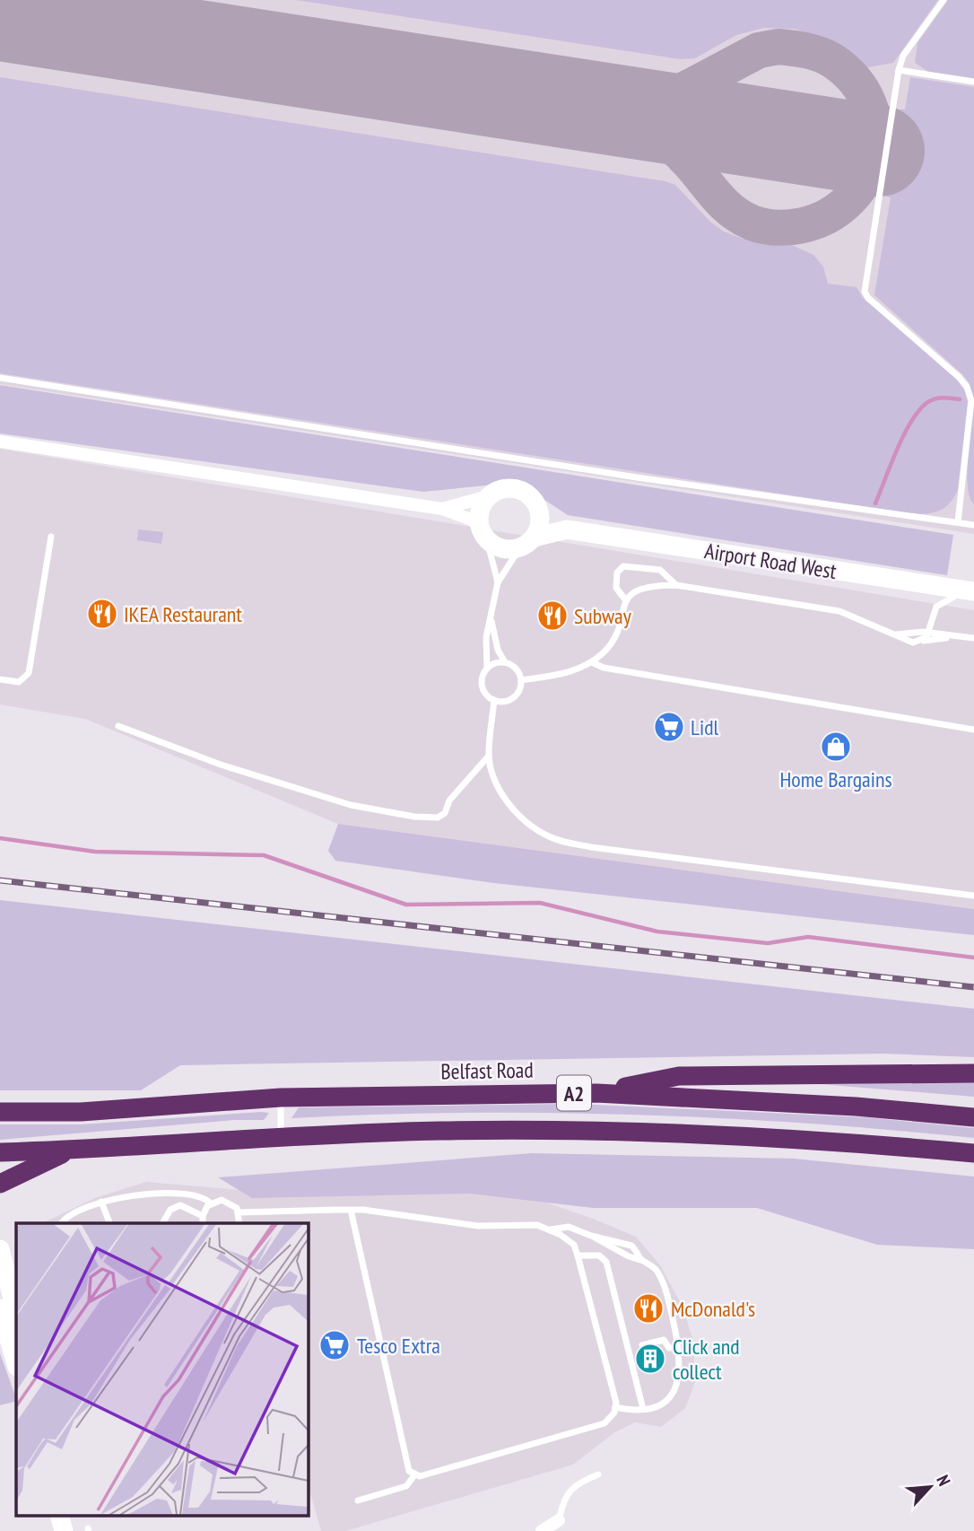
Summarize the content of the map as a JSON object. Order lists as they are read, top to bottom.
{
  "streets": {
    "highway": ["Belfast Road", "A2"],
    "street": ["Airport Road West"]
  },
  "places": {
    "restaurant": ["IKEA Restaurant", "Subway", "McDonald's"],
    "supermarket": ["Lidl", "Tesco Extra"],
    "shop": ["Home Bargains"],
    "building": ["Click and collect"]
  },
  "north": "top right"
}
